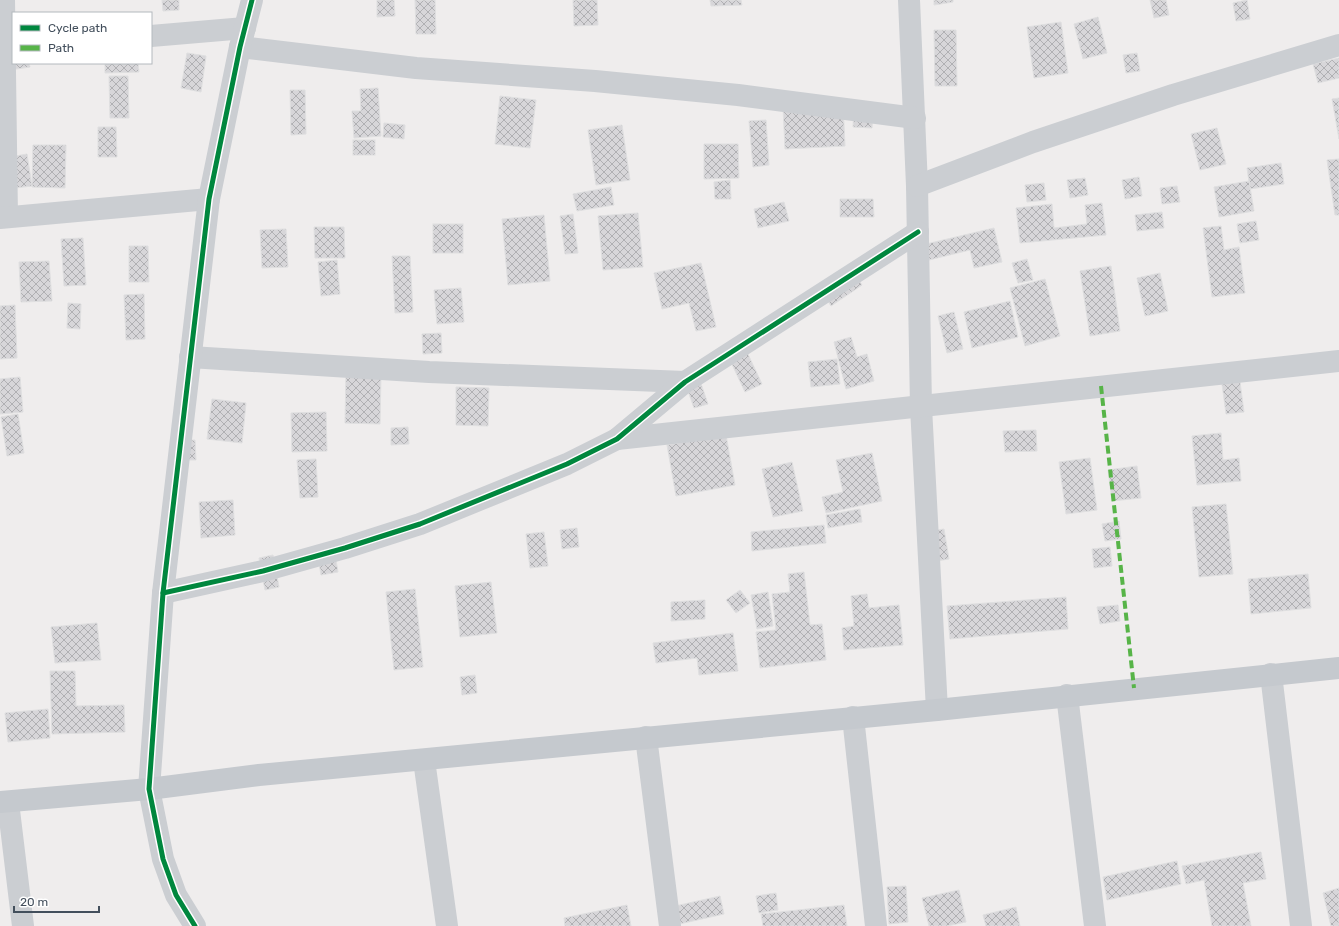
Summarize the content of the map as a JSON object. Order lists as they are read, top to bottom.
{
  "legend": ["Cycle path", "Path"],
  "scale_bar": "20 m"
}
